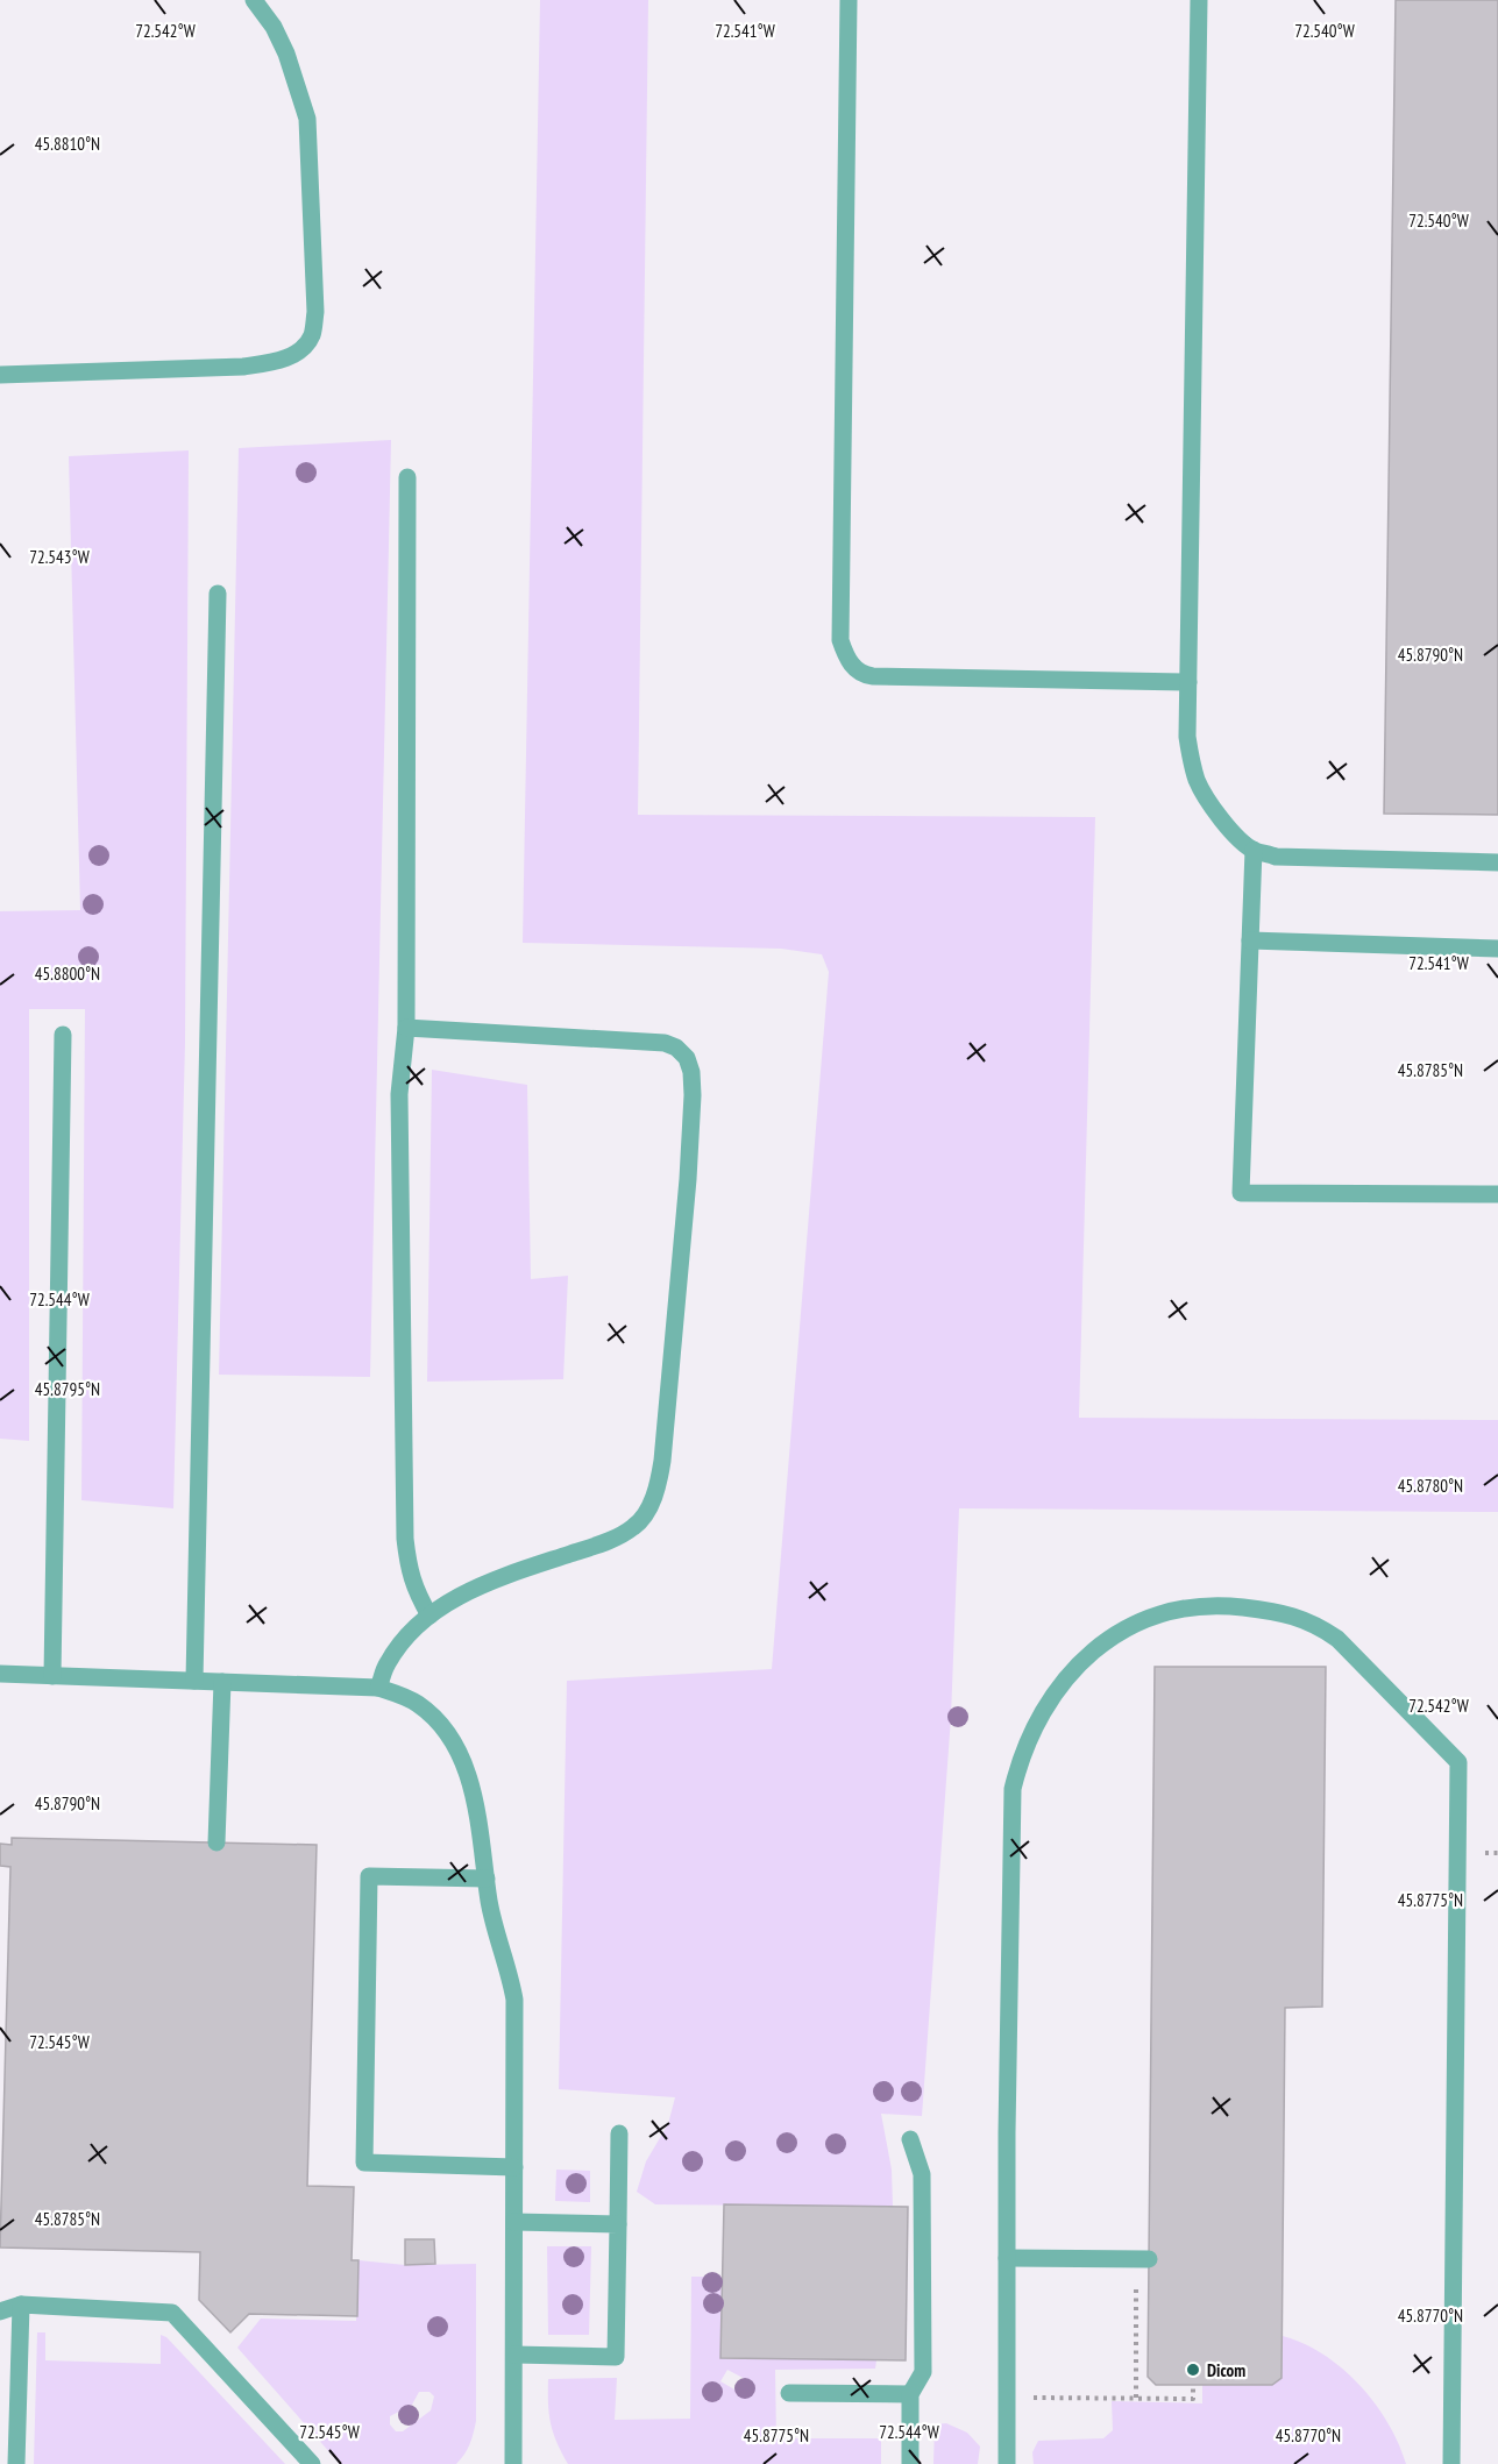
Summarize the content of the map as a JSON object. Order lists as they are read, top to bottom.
{
  "places": ["Dicom"],
  "coordinates": [
    "72.542°W",
    "72.541°W",
    "72.540°W",
    "45.8810°N",
    "72.543°W",
    "45.8790°N",
    "45.8800°N",
    "45.8785°N",
    "72.544°W",
    "45.8795°N",
    "45.8780°N",
    "45.8775°N",
    "72.545°W",
    "45.8770°N"
  ]
}
